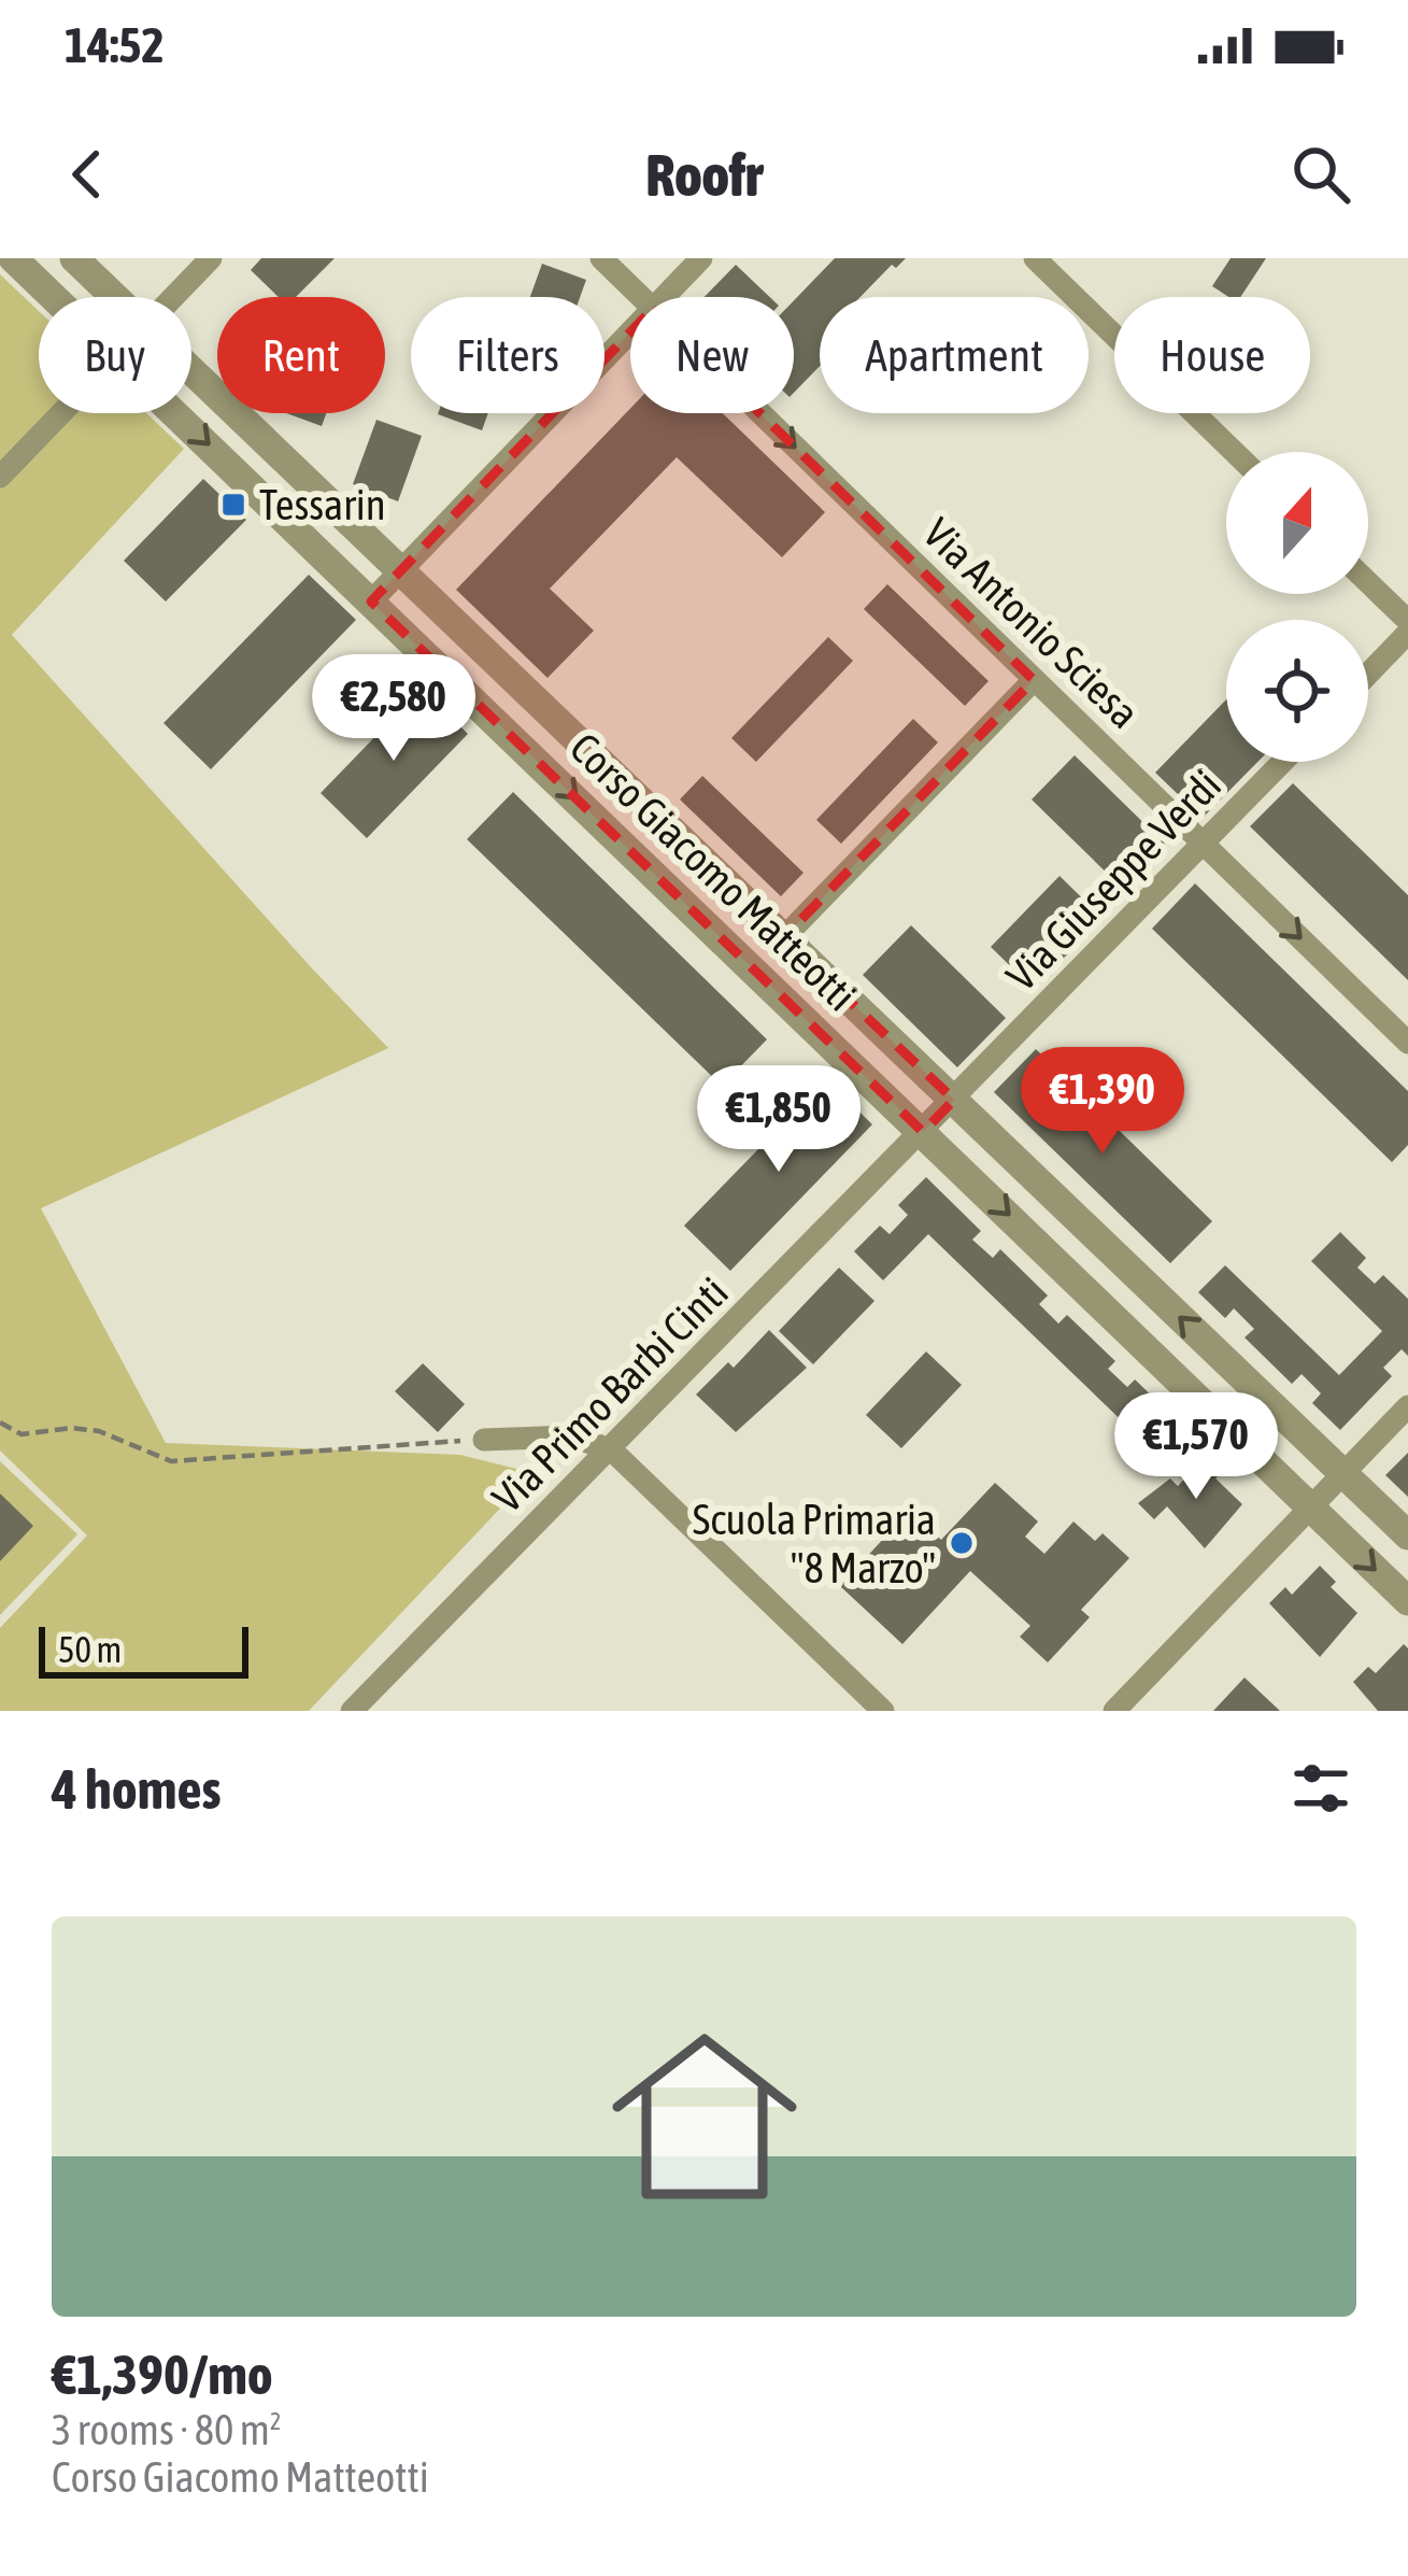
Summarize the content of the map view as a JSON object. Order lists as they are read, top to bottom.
{
  "streets": {
    "street": [
      "Via Antonio Sciesa",
      "Corso Giacomo Matteotti",
      "Via Giuseppe Verdi",
      "Via Primo Barbi Cinti"
    ]
  },
  "crossings": [
    ["Via Antonio Sciesa", "Via Giuseppe Verdi"],
    ["Corso Giacomo Matteotti", "Via Giuseppe Verdi"],
    ["Corso Giacomo Matteotti", "Via Primo Barbi Cinti"],
    ["Via Giuseppe Verdi", "Via Primo Barbi Cinti"]
  ],
  "one_way": ["Via Antonio Sciesa"],
  "places": {
    "transit": ["Tessarin"],
    "other": ["Scuola Primaria \"8 Marzo\""]
  },
  "scale_bar": "50 m",
  "north": "top",
  "page": {
    "status": "14:52",
    "header": "Roofr",
    "chip": [
      "Buy",
      "Rent",
      "Filters",
      "New",
      "Apartment",
      "House"
    ],
    "price": [
      "€2,580",
      "€1,390",
      "€1,850",
      "€1,570"
    ],
    "scale": "50 m",
    "heading": "4 homes",
    "list": [
      {
        "name": "€1,390/mo",
        "note": "3 rooms · 80 m² · Corso Giacomo Matteotti"
      }
    ]
  }
}
